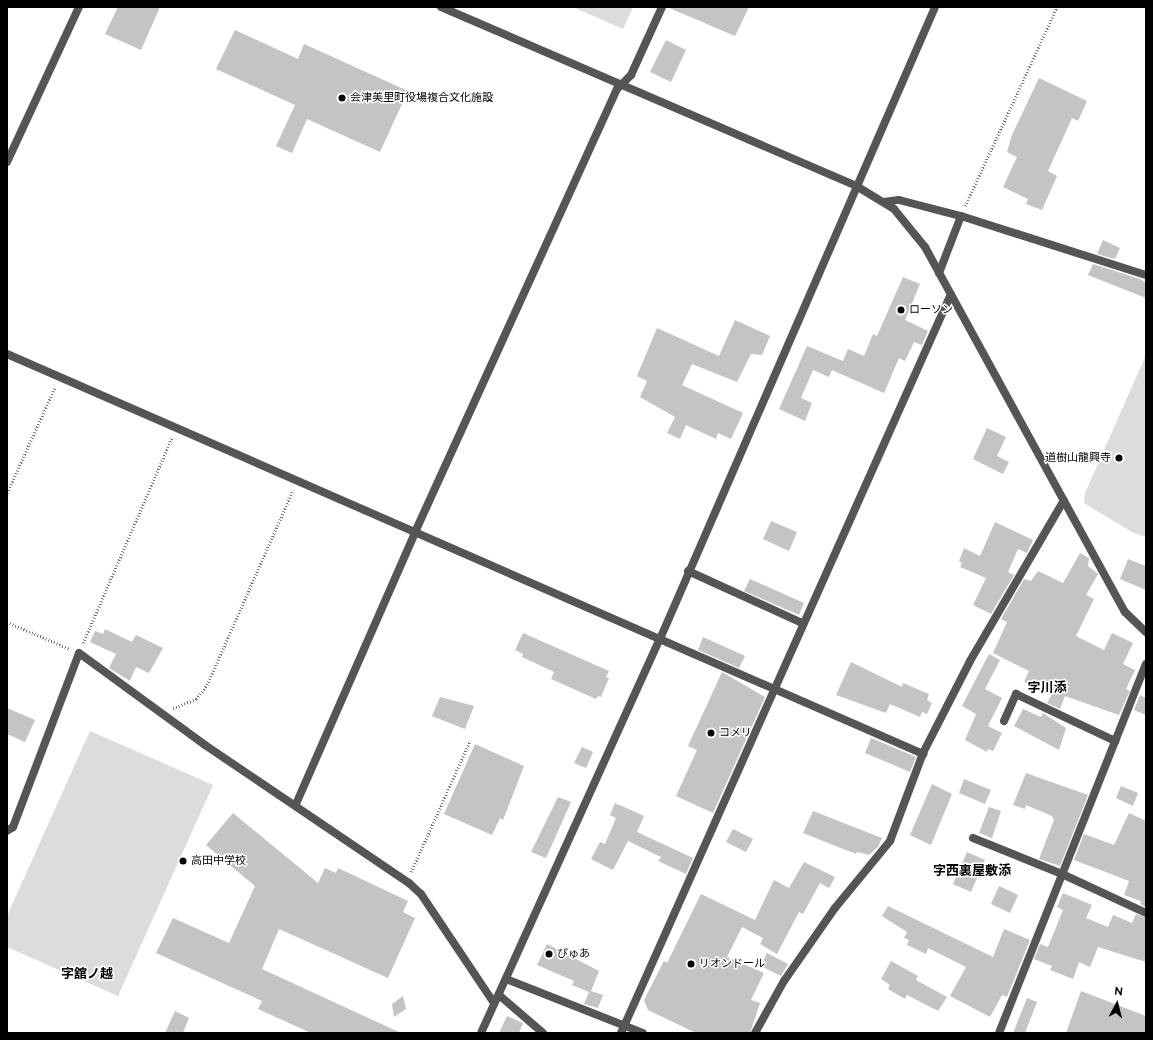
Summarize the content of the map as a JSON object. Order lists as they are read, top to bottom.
{
  "districts": ["字川添", "字西裏屋敷添", "字舘ノ越"],
  "places": [
    "会津美里町役場複合文化施設",
    "ローソン",
    "道樹山龍興寺",
    "コメリ",
    "高田中学校",
    "ぴゅあ",
    "リオンドール"
  ],
  "north": "top"
}
